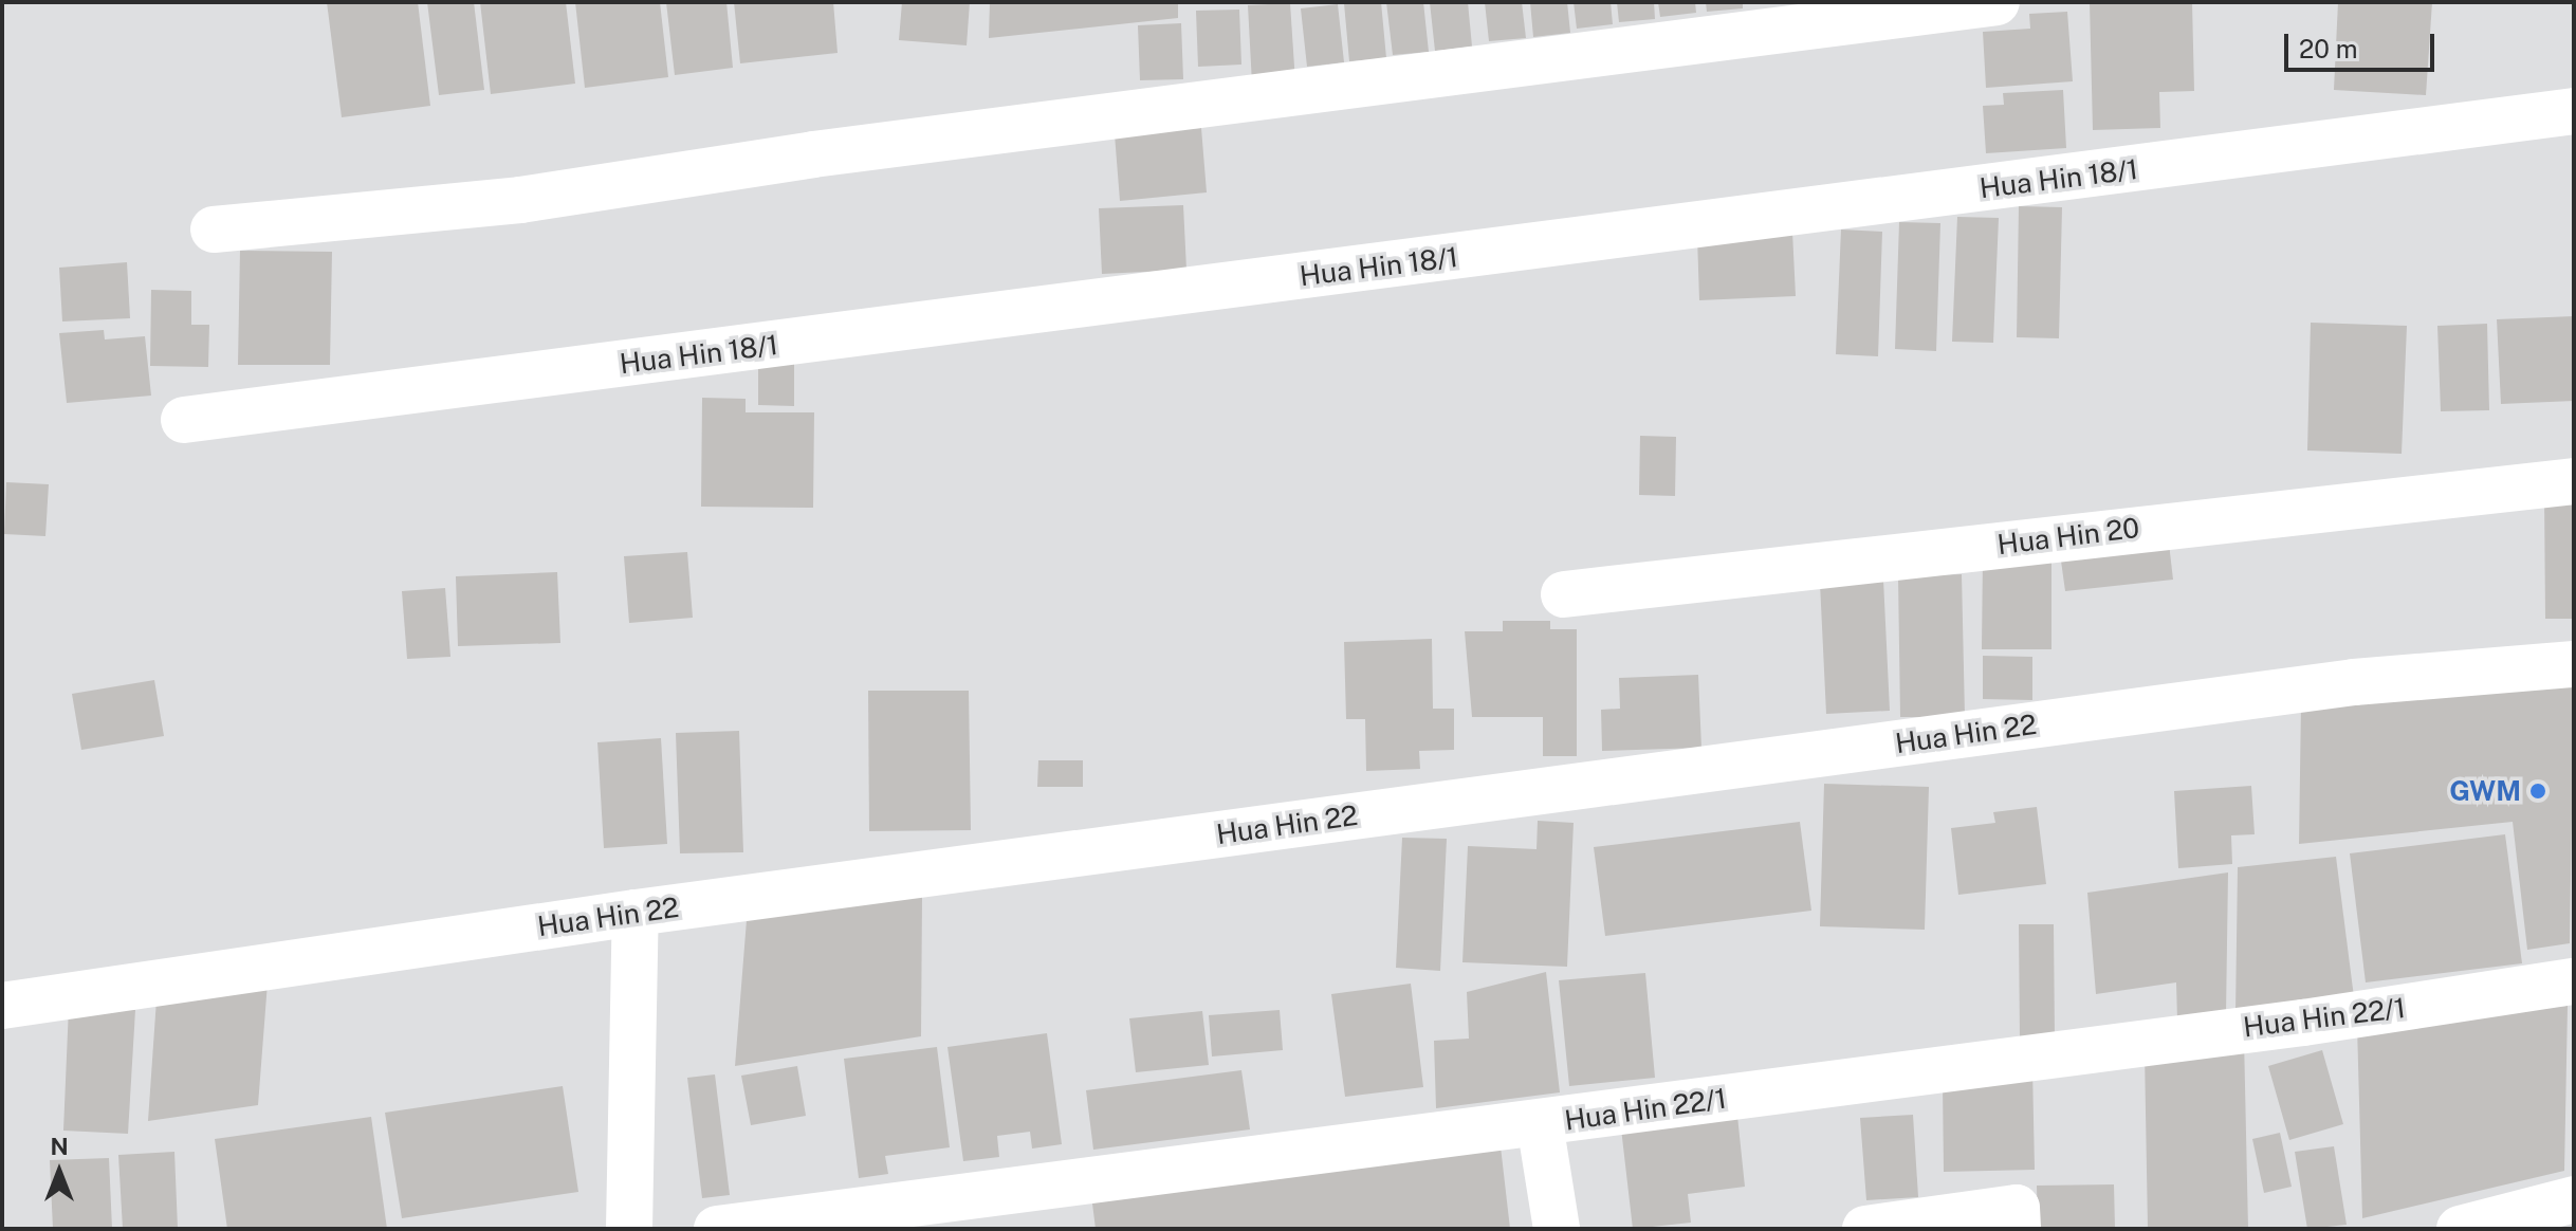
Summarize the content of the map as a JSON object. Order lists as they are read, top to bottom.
{
  "streets": {
    "street": [
      "Hua Hin 18/1",
      "Hua Hin 20",
      "Hua Hin 22",
      "Hua Hin 22/1"
    ]
  },
  "places": ["GWM"],
  "scale_bar": "20 m",
  "north": "top"
}
